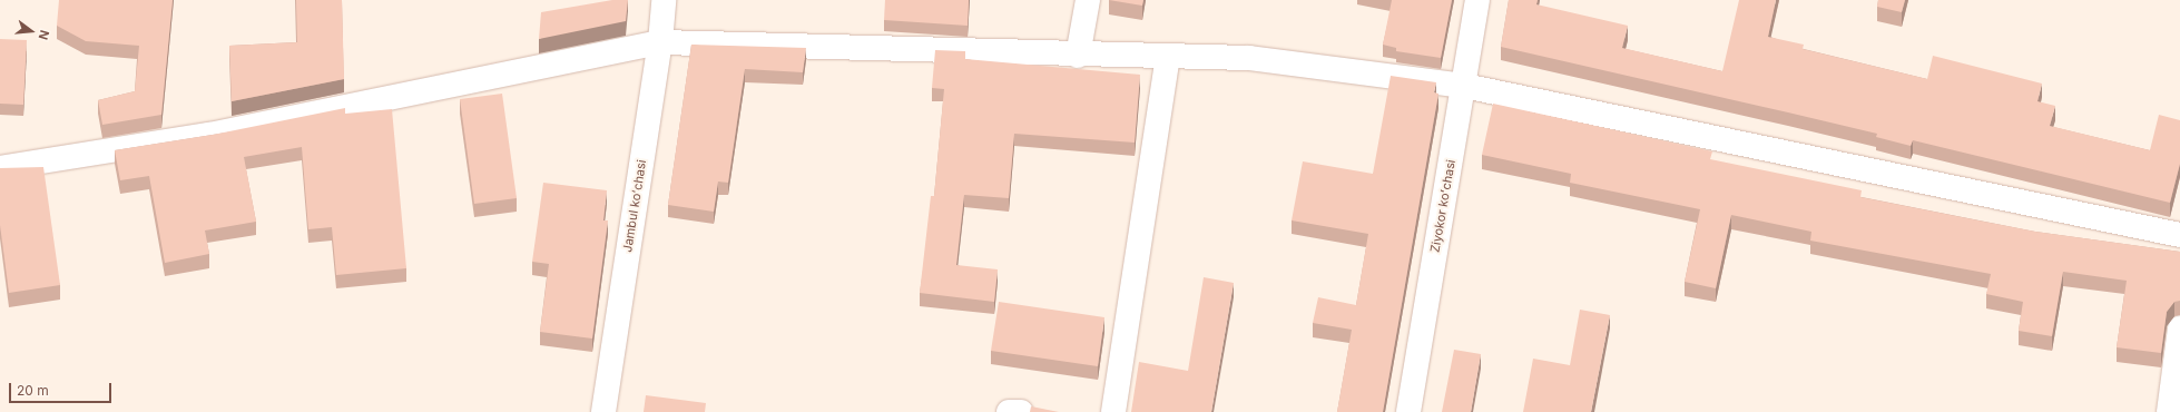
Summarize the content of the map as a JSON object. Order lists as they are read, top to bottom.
{
  "streets": {
    "street": ["Jambul koʻchasi", "Ziyokor koʻchasi"]
  },
  "scale_bar": "20 m",
  "north": "right"
}
